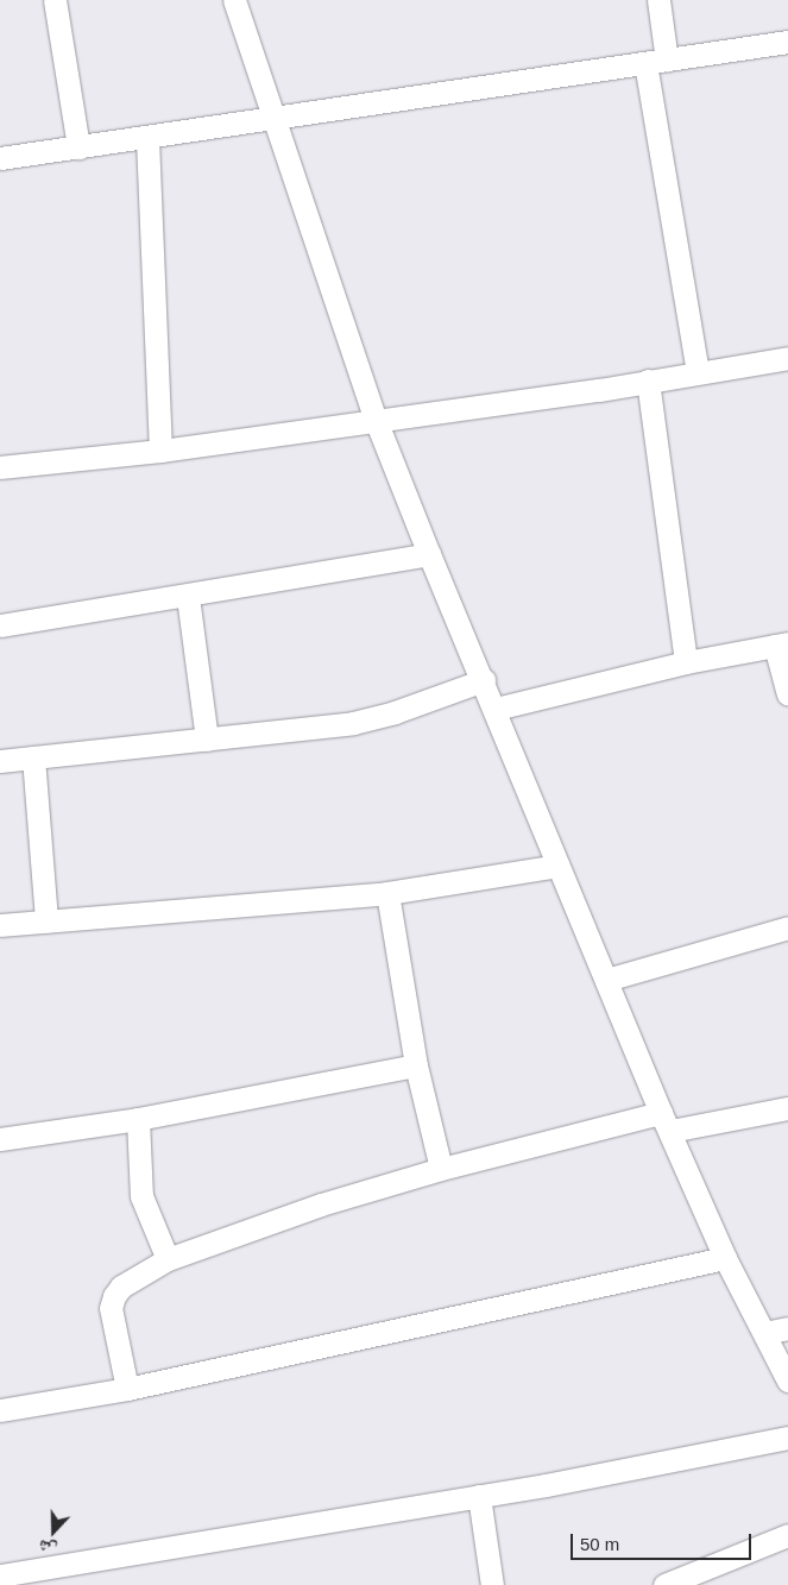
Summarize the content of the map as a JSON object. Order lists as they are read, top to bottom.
{
  "scale_bar": "50 m",
  "north": "bottom"
}
